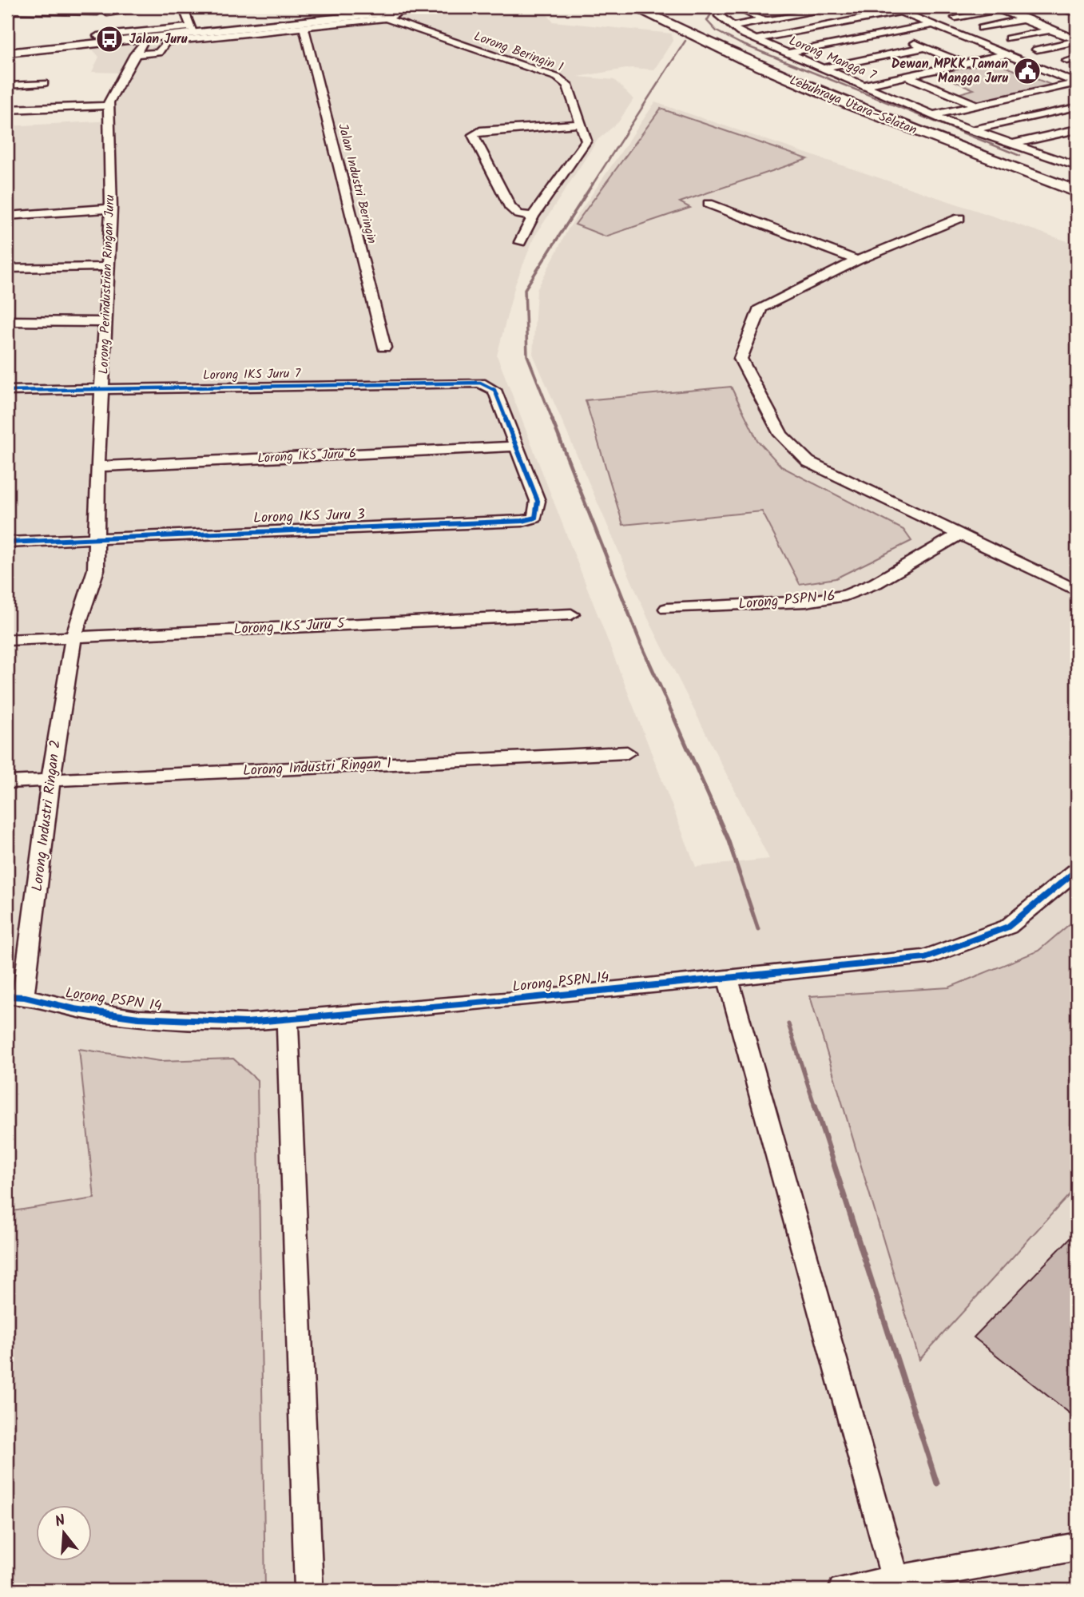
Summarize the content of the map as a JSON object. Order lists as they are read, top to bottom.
{
  "streets": {
    "highway": ["Lebuhraya Utara–Selatan"],
    "street": [
      "Lorong Beringin 1",
      "Lorong Mangga 7",
      "Jalan Industri Beringin",
      "Lorong Perindustrian Ringan Juru",
      "Lorong IKS Juru 7",
      "Lorong IKS Juru 6",
      "Lorong IKS Juru 3",
      "Lorong PSPN 16",
      "Lorong IKS Juru 5",
      "Lorong Industri Ringan 1",
      "Lorong Industri Ringan 2",
      "Lorong PSPN 14"
    ]
  },
  "crossings": [
    ["Lorong Perindustrian Ringan Juru", "Lorong IKS Juru 7"],
    ["Lorong Perindustrian Ringan Juru", "Lorong IKS Juru 6"],
    ["Lorong Perindustrian Ringan Juru", "Lorong IKS Juru 3"],
    ["Lorong Perindustrian Ringan Juru", "Lorong IKS Juru 5"],
    ["Lorong Perindustrian Ringan Juru", "Lorong Industri Ringan 2"],
    ["Lorong IKS Juru 7", "Lorong IKS Juru 6"],
    ["Lorong IKS Juru 7", "Lorong IKS Juru 3"],
    ["Lorong IKS Juru 6", "Lorong IKS Juru 3"],
    ["Lorong IKS Juru 5", "Lorong Industri Ringan 2"],
    ["Lorong Industri Ringan 1", "Lorong Industri Ringan 2"],
    ["Lorong Industri Ringan 2", "Lorong PSPN 14"]
  ],
  "places": {
    "bus stop": ["Jalan Juru"],
    "public building": ["Dewan MPKK Taman Mangga Juru"]
  },
  "north": "top"
}
